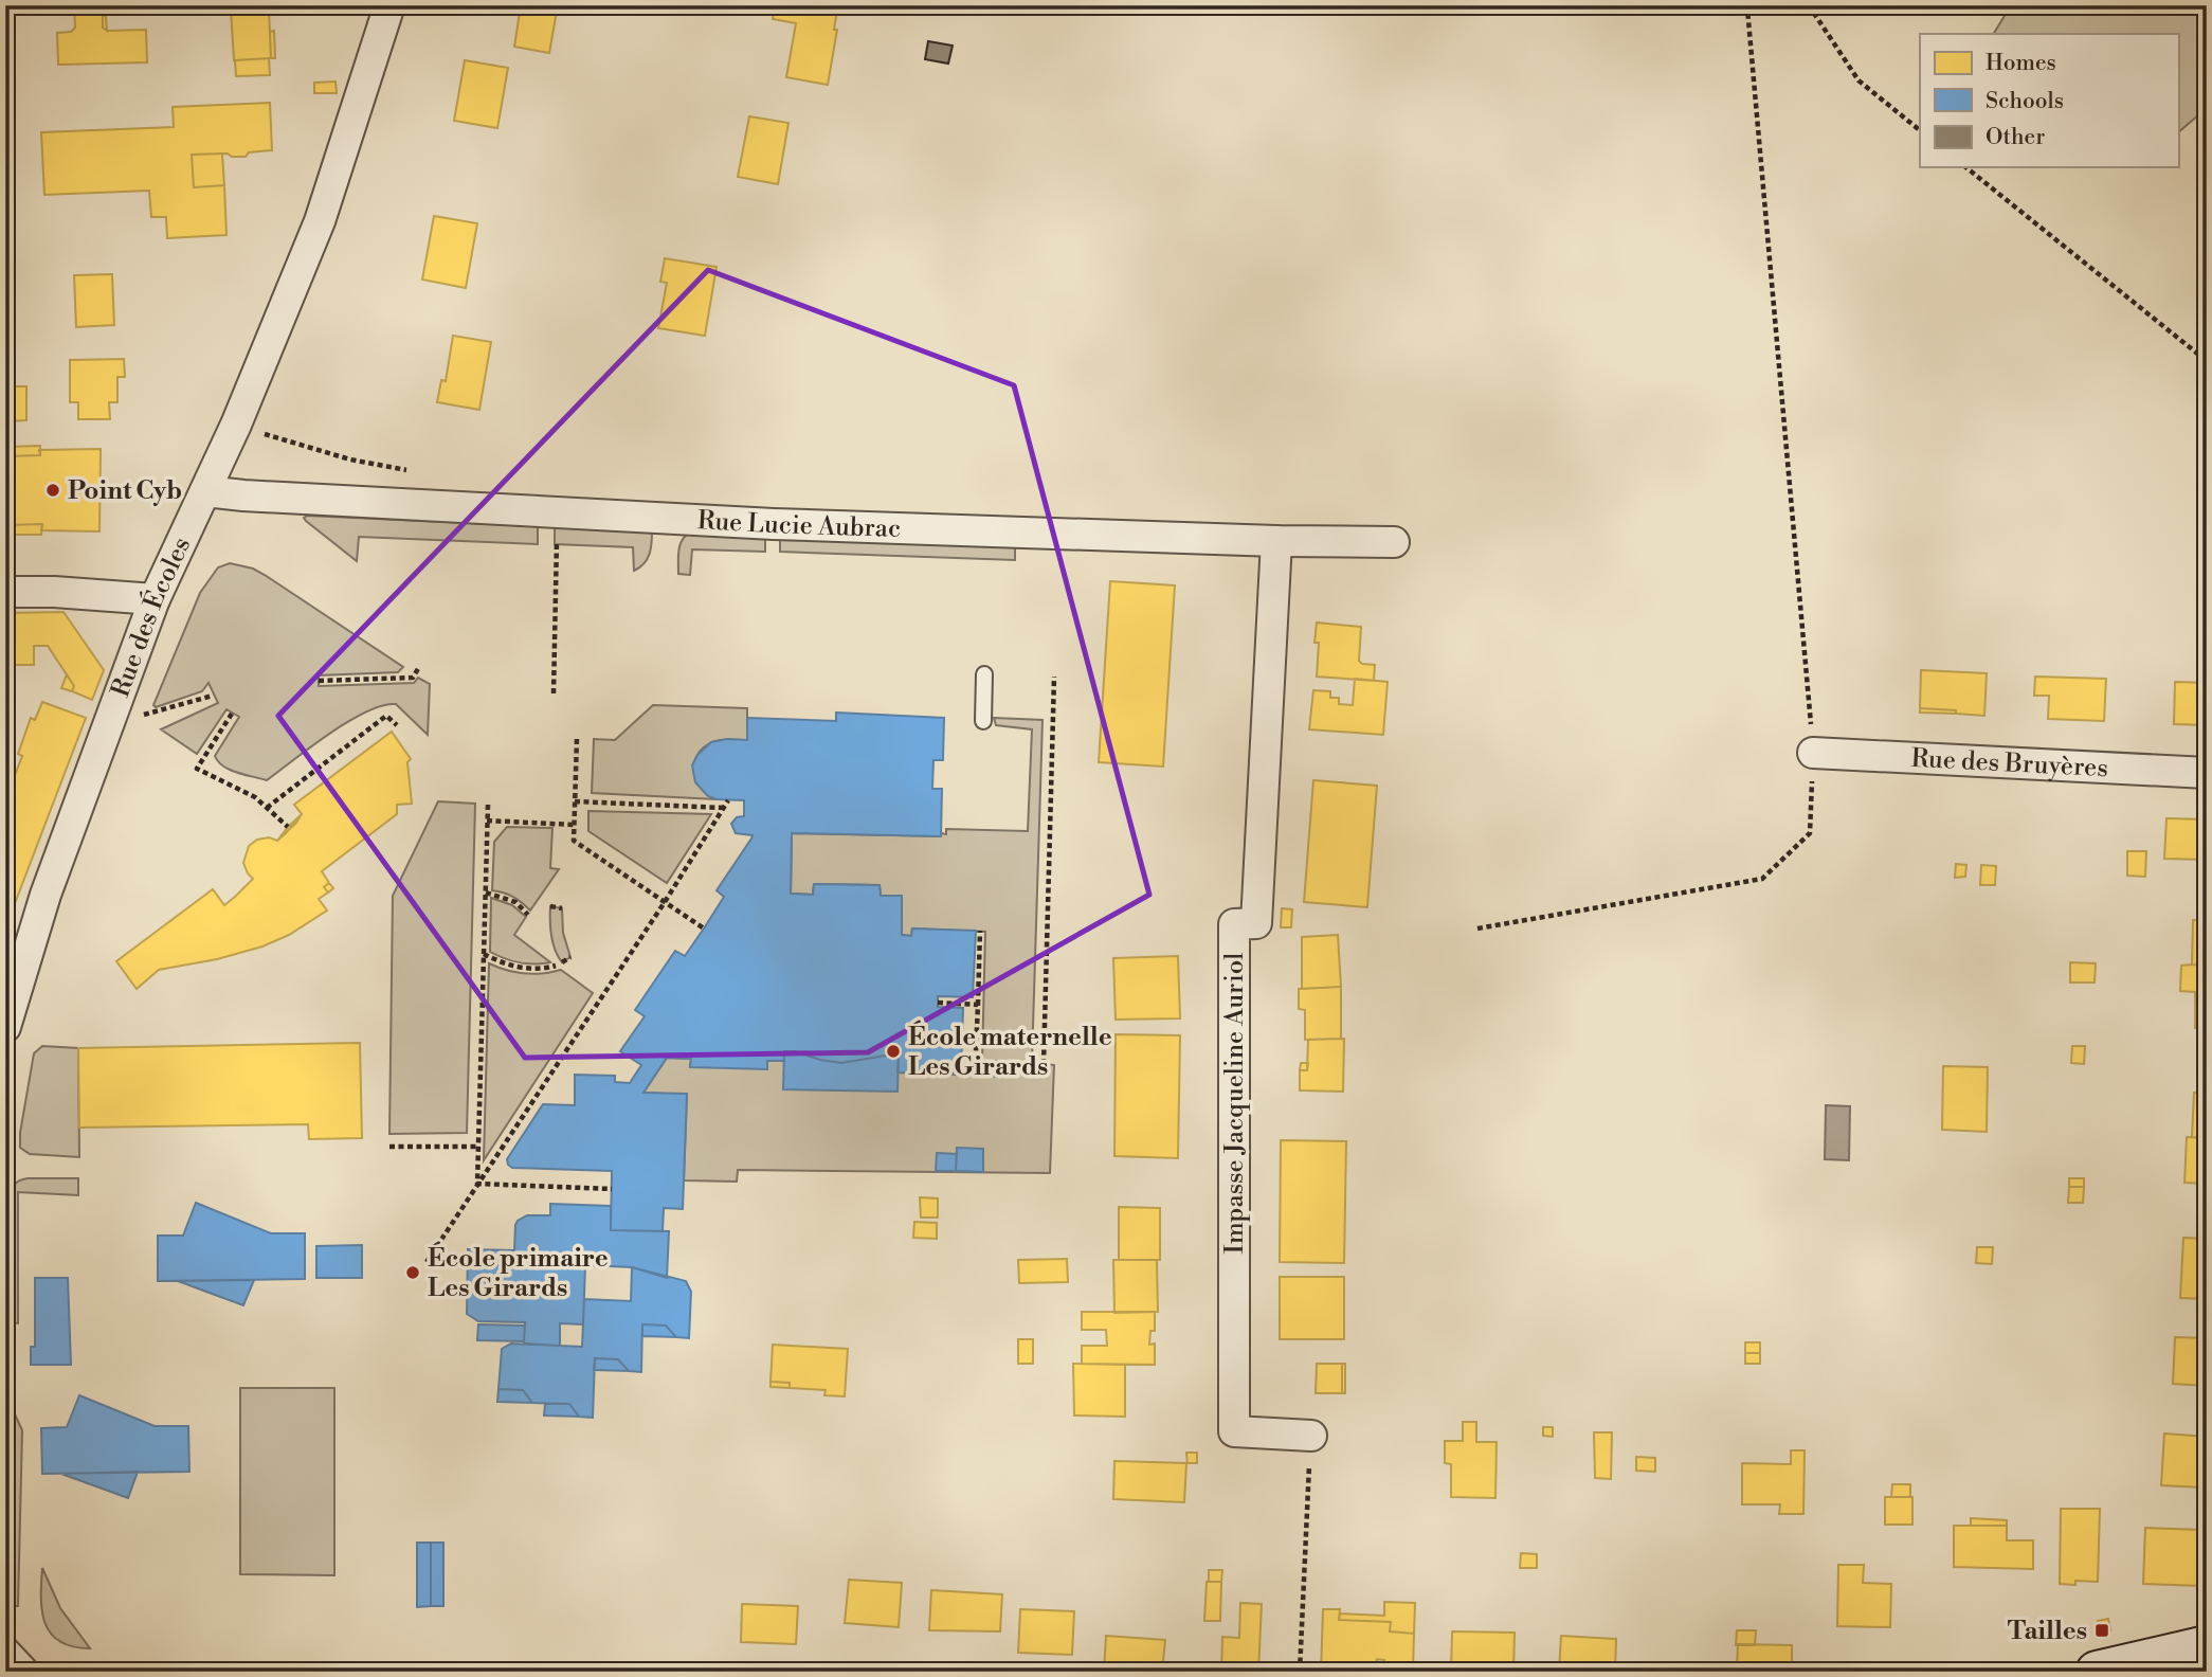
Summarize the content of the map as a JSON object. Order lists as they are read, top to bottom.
{
  "streets": {
    "street": [
      "Rue Lucie Aubrac",
      "Rue des Écoles",
      "Rue des Bruyères",
      "Impasse Jacqueline Auriol"
    ]
  },
  "crossings": [
    ["Rue Lucie Aubrac", "Rue des Écoles"],
    ["Rue Lucie Aubrac", "Impasse Jacqueline Auriol"]
  ],
  "places": {
    "other": ["Point Cyb", "École maternelle Les Girards", "École primaire Les Girards"],
    "transit": ["Tailles"]
  },
  "legend": ["Homes", "Schools", "Other"]
}
